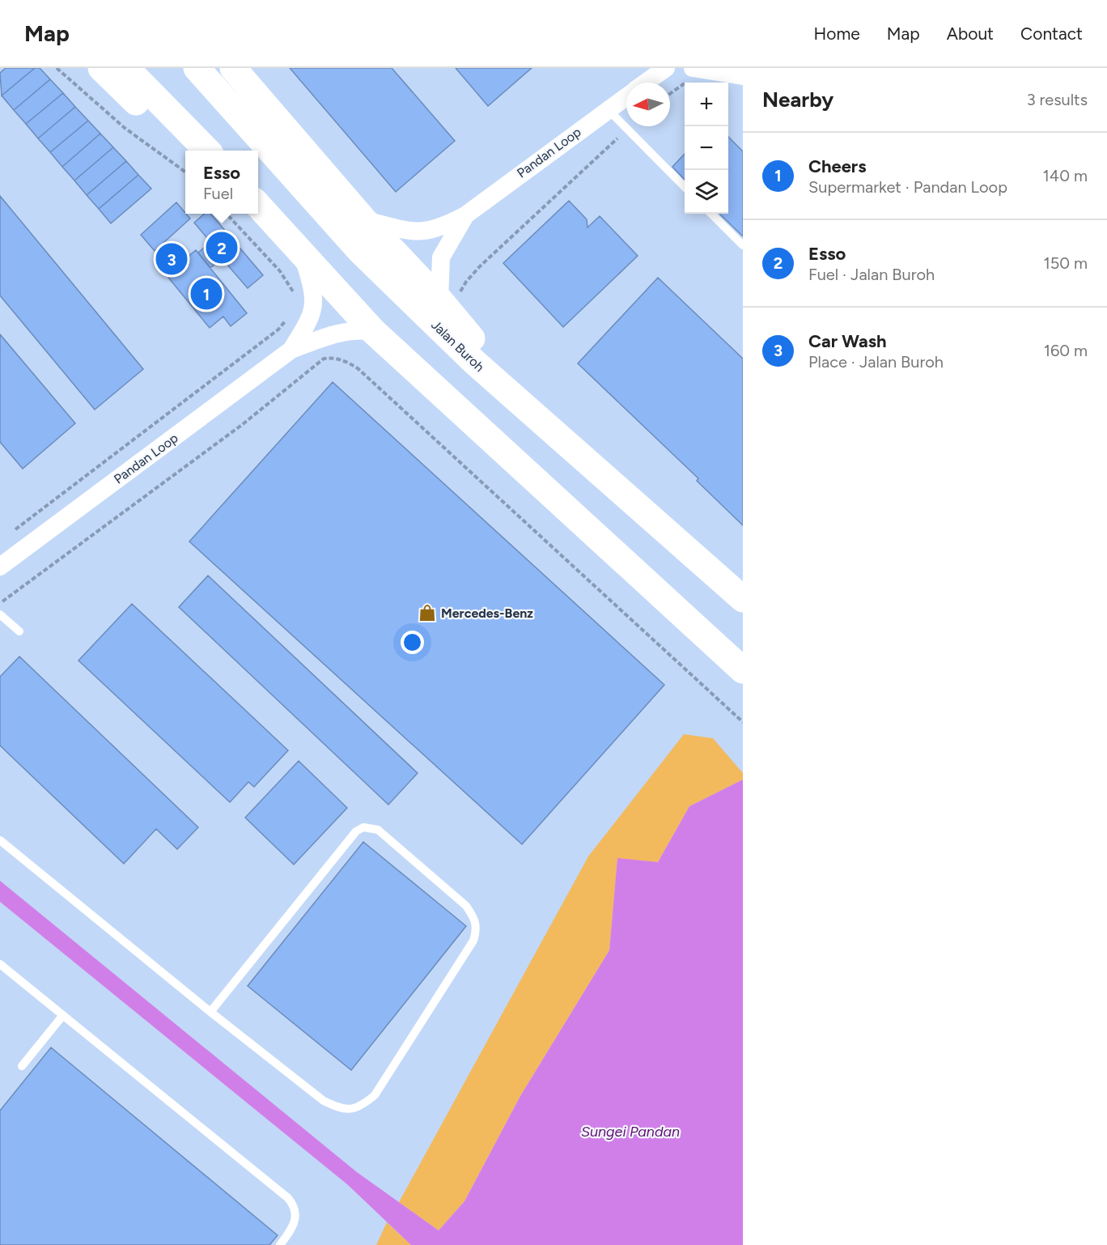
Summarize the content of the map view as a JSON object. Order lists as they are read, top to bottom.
{
  "streets": {
    "highway": ["Jalan Buroh"],
    "street": ["Pandan Loop"]
  },
  "water": ["Sungei Pandan"],
  "places": {
    "shop": ["Mercedes-Benz"]
  },
  "north": "left",
  "page": {
    "header": "Map",
    "nav": [
      "Home",
      "Map",
      "About",
      "Contact"
    ],
    "heading": ["Nearby", "3 results"],
    "map_buttons": ["+", "−"],
    "list": [
      {
        "mark": "1",
        "name": "Cheers",
        "note": "Supermarket · Pandan Loop",
        "value": "140 m"
      },
      {
        "mark": "2",
        "name": "Esso",
        "note": "Fuel · Jalan Buroh",
        "value": "150 m"
      },
      {
        "mark": "3",
        "name": "Car Wash",
        "note": "Place · Jalan Buroh",
        "value": "160 m"
      }
    ],
    "popup": ["Esso", "Fuel"],
    "pins": ["2", "3", "1"]
  }
}
